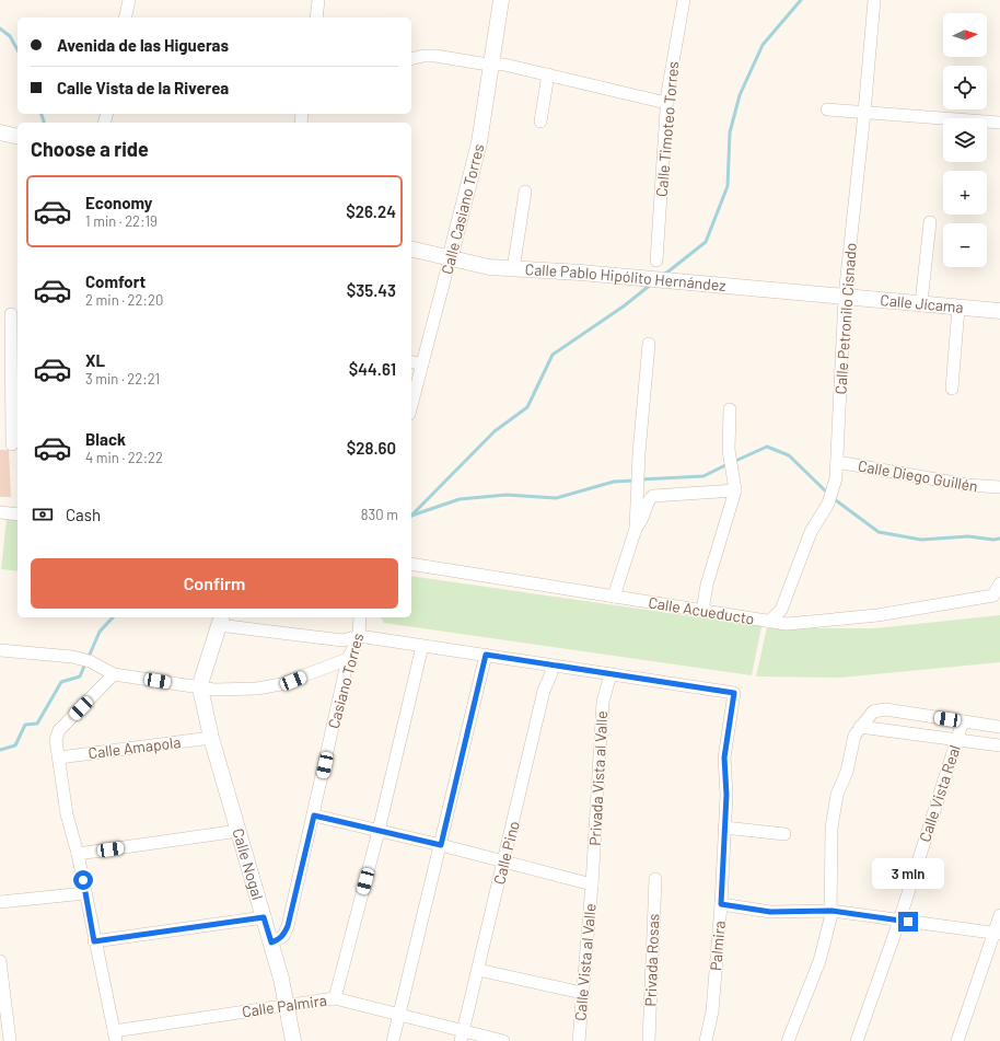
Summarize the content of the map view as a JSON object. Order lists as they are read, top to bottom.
{
  "streets": {
    "street": [
      "Calle Timoteo Torres",
      "Calle Casiano Torres",
      "Calle Pablo Hipólito Hernández",
      "Calle Jícama",
      "Calle Petronilo Cisnado",
      "Calle Diego Guillén",
      "Calle Acueducto",
      "Casiano Torres",
      "Calle Amapola",
      "Privada Vista al Valle",
      "Calle Vista Real",
      "Calle Pino",
      "Calle Nogal",
      "Palmira",
      "Privada Rosas",
      "Calle Vista al Valle",
      "Calle Palmira"
    ]
  },
  "crossings": [
    ["Calle Casiano Torres", "Calle Pablo Hipólito Hernández"],
    ["Calle Pablo Hipólito Hernández", "Calle Jícama"],
    ["Calle Pablo Hipólito Hernández", "Calle Petronilo Cisnado"],
    ["Calle Jícama", "Calle Petronilo Cisnado"],
    ["Calle Petronilo Cisnado", "Calle Diego Guillén"],
    ["Calle Petronilo Cisnado", "Calle Acueducto"],
    ["Casiano Torres", "Calle Nogal"],
    ["Calle Amapola", "Calle Nogal"],
    ["Privada Vista al Valle", "Palmira"],
    ["Privada Vista al Valle", "Calle Vista al Valle"],
    ["Calle Pino", "Calle Palmira"],
    ["Calle Nogal", "Calle Palmira"]
  ],
  "north": "right",
  "page": {
    "map_buttons": ["+", "−"],
    "banner": ["Avenida de las Higueras", "Calle Vista de la Riverea"],
    "heading": "Choose a ride",
    "list": [
      {
        "name": "Economy",
        "note": "1 min · 22:19",
        "value": "$26.24"
      },
      {
        "name": "Comfort",
        "note": "2 min · 22:20",
        "value": "$35.43"
      },
      {
        "name": "XL",
        "note": "3 min · 22:21",
        "value": "$44.61"
      },
      {
        "name": "Black",
        "note": "4 min · 22:22",
        "value": "$28.60"
      }
    ],
    "pay": ["Cash", "830 m"],
    "buttons": "Confirm",
    "bubble": "3 min"
  }
}
